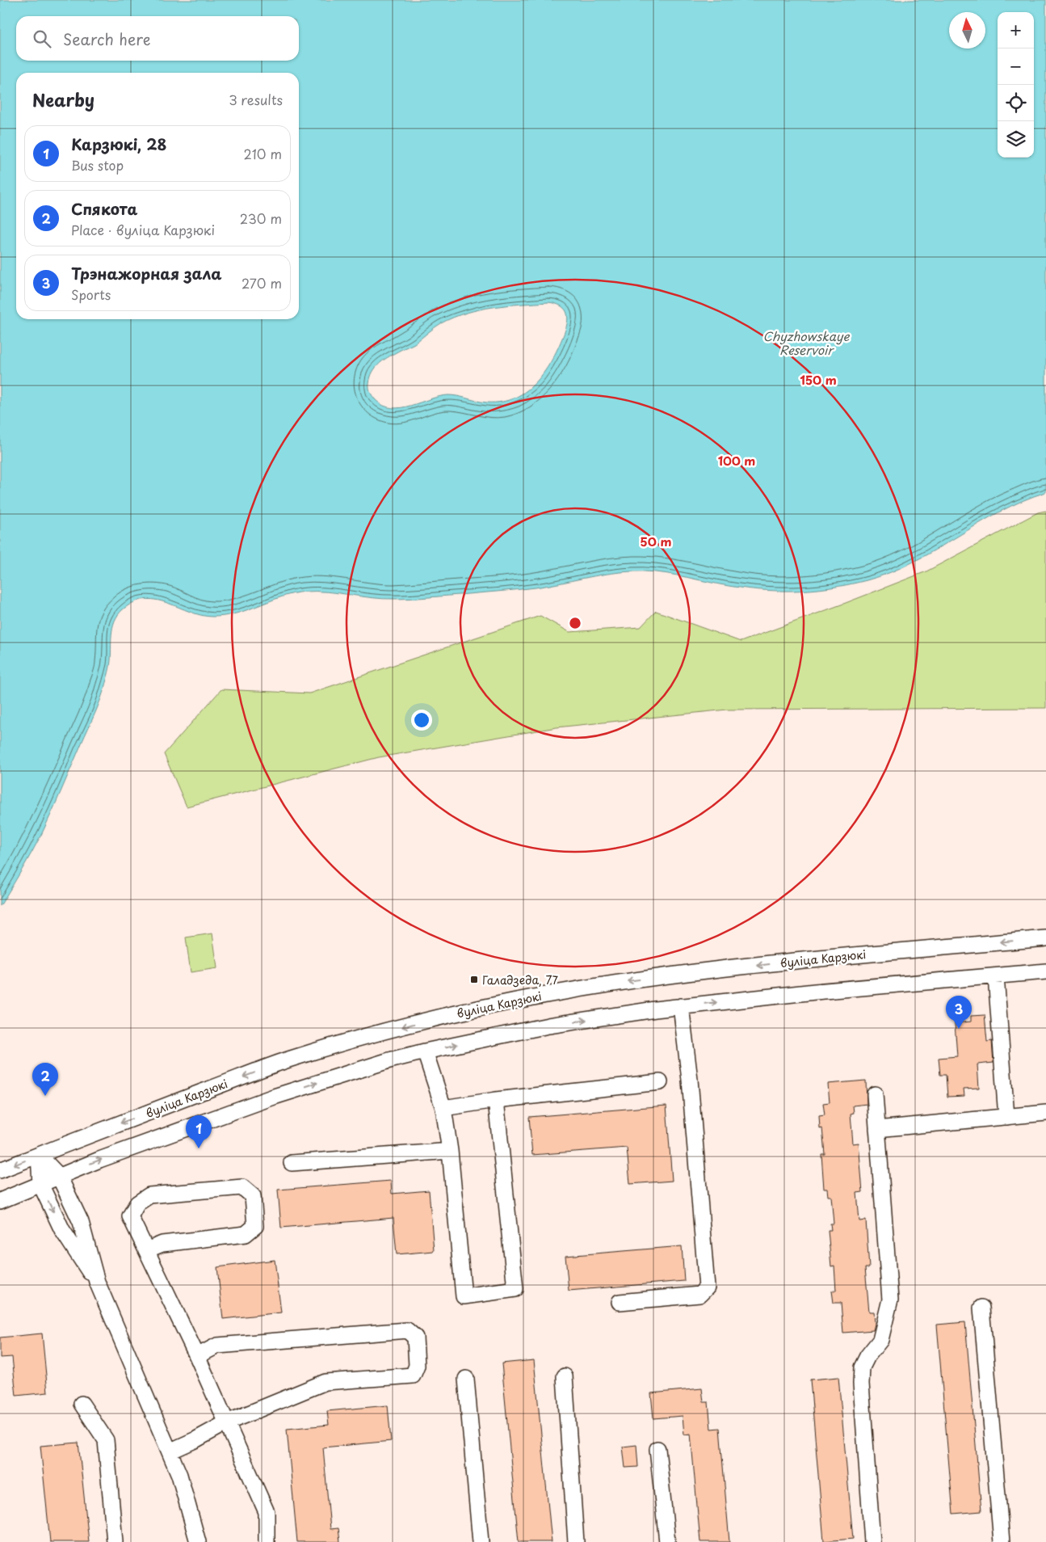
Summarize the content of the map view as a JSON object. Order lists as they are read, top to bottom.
{
  "streets": {
    "street": ["вуліца Карзюкі"]
  },
  "water": ["Chyzhowskaye Reservoir"],
  "places": {
    "transit": ["Галадзеда, 77"]
  },
  "north": "top",
  "page": {
    "map_buttons": ["+", "−"],
    "search": "Search here",
    "heading": ["Nearby", "3 results"],
    "list": [
      {
        "mark": "1",
        "name": "Карзюкі, 28",
        "note": "Bus stop",
        "value": "210 m"
      },
      {
        "mark": "2",
        "name": "Спякота",
        "note": "Place · вуліца Карзюкі",
        "value": "230 m"
      },
      {
        "mark": "3",
        "name": "Трэнажорная зала",
        "note": "Sports",
        "value": "270 m"
      }
    ],
    "pins": ["3", "2", "1"]
  },
  "rings": ["150 m", "100 m", "50 m"]
}
